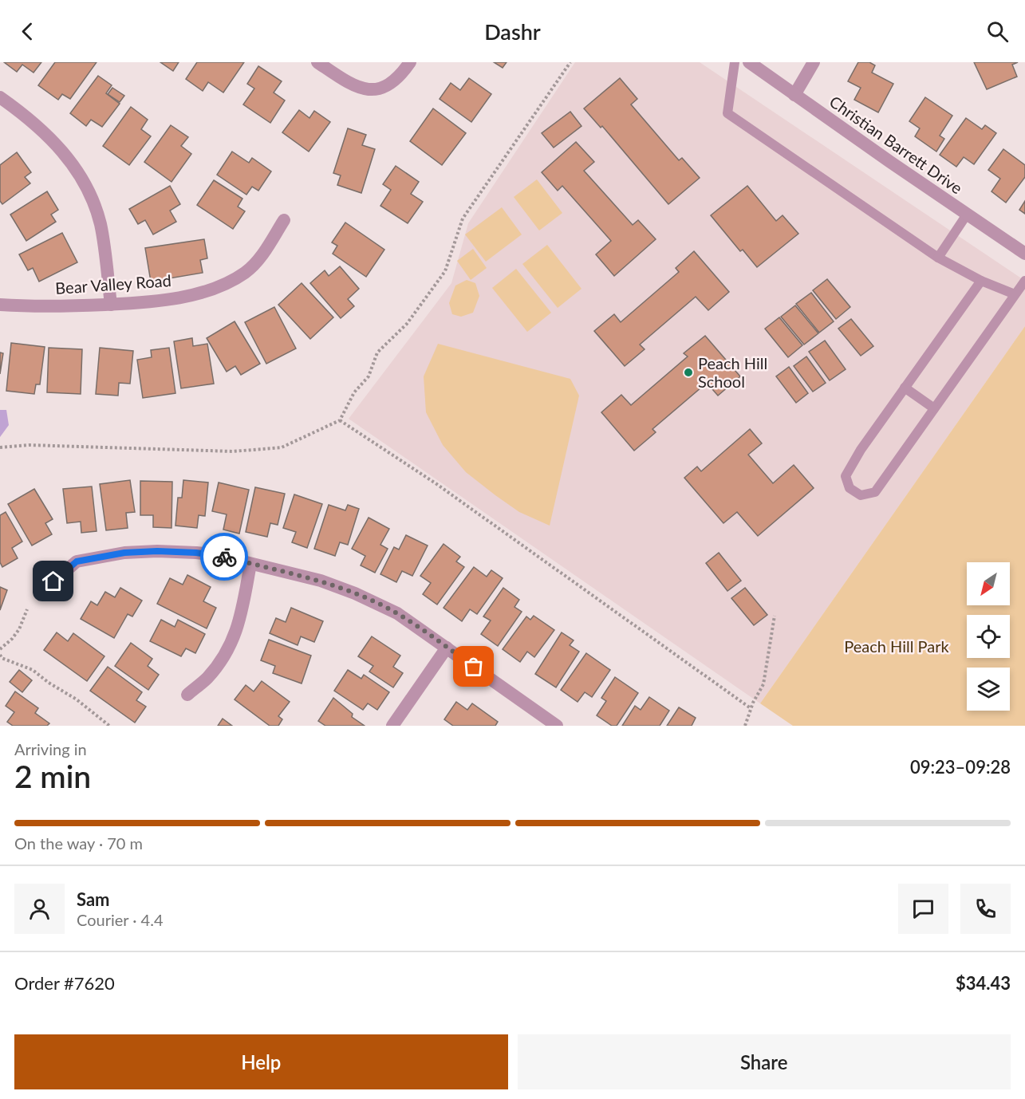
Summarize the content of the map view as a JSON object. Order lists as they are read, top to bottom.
{
  "streets": {
    "street": ["Christian Barrett Drive", "Bear Valley Road"]
  },
  "parks": ["Peach Hill Park"],
  "places": ["Peach Hill School"],
  "north": "bottom left",
  "page": {
    "header": "Dashr",
    "heading": ["2 min", "Arriving in", "09:23–09:28"],
    "panel": [
      "Sam",
      "Courier · 4.4",
      "Order #7620",
      "$34.43"
    ],
    "bar": "On the way · 70 m",
    "buttons": ["Help", "Share"]
  }
}
